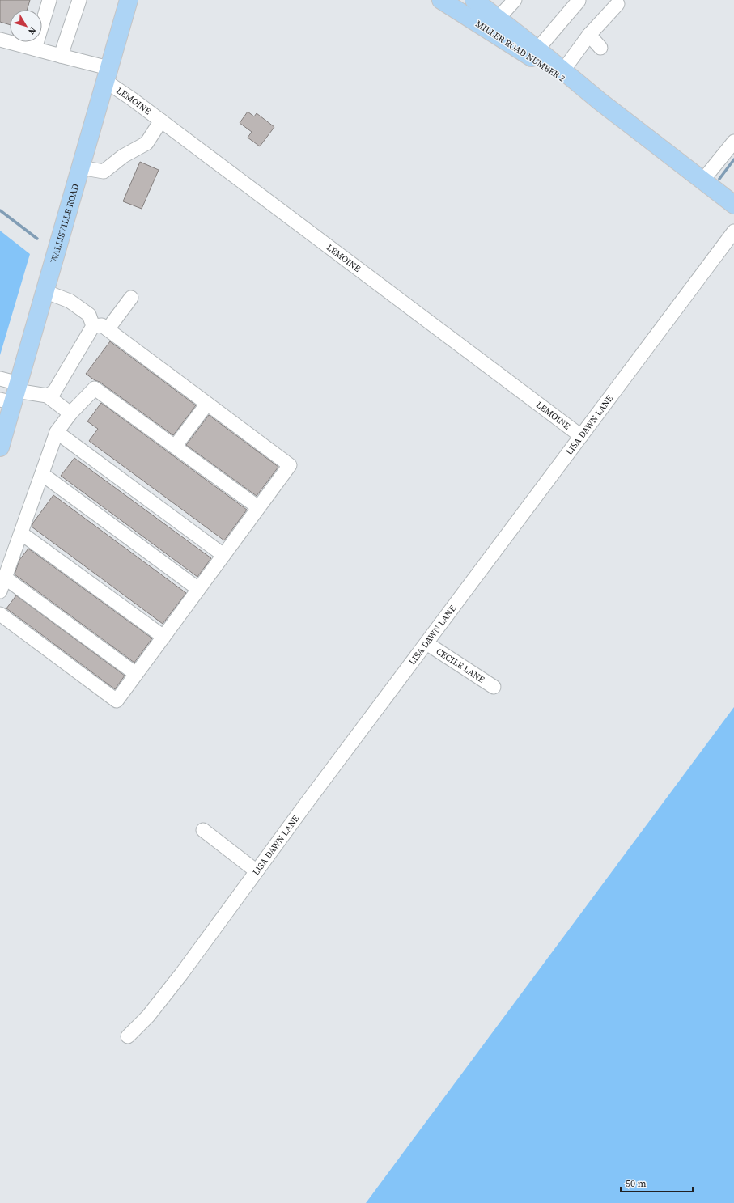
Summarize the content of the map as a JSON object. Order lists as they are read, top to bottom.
{
  "streets": {
    "main road": ["MILLER ROAD NUMBER 2", "WALLISVILLE ROAD"],
    "street": ["LEMOINE", "LISA DAWN LANE", "CECILE LANE"]
  },
  "crossings": [
    ["LEMOINE", "WALLISVILLE ROAD"],
    ["LEMOINE", "LISA DAWN LANE"],
    ["LISA DAWN LANE", "CECILE LANE"]
  ],
  "scale_bar": "50 m",
  "north": "bottom right"
}
